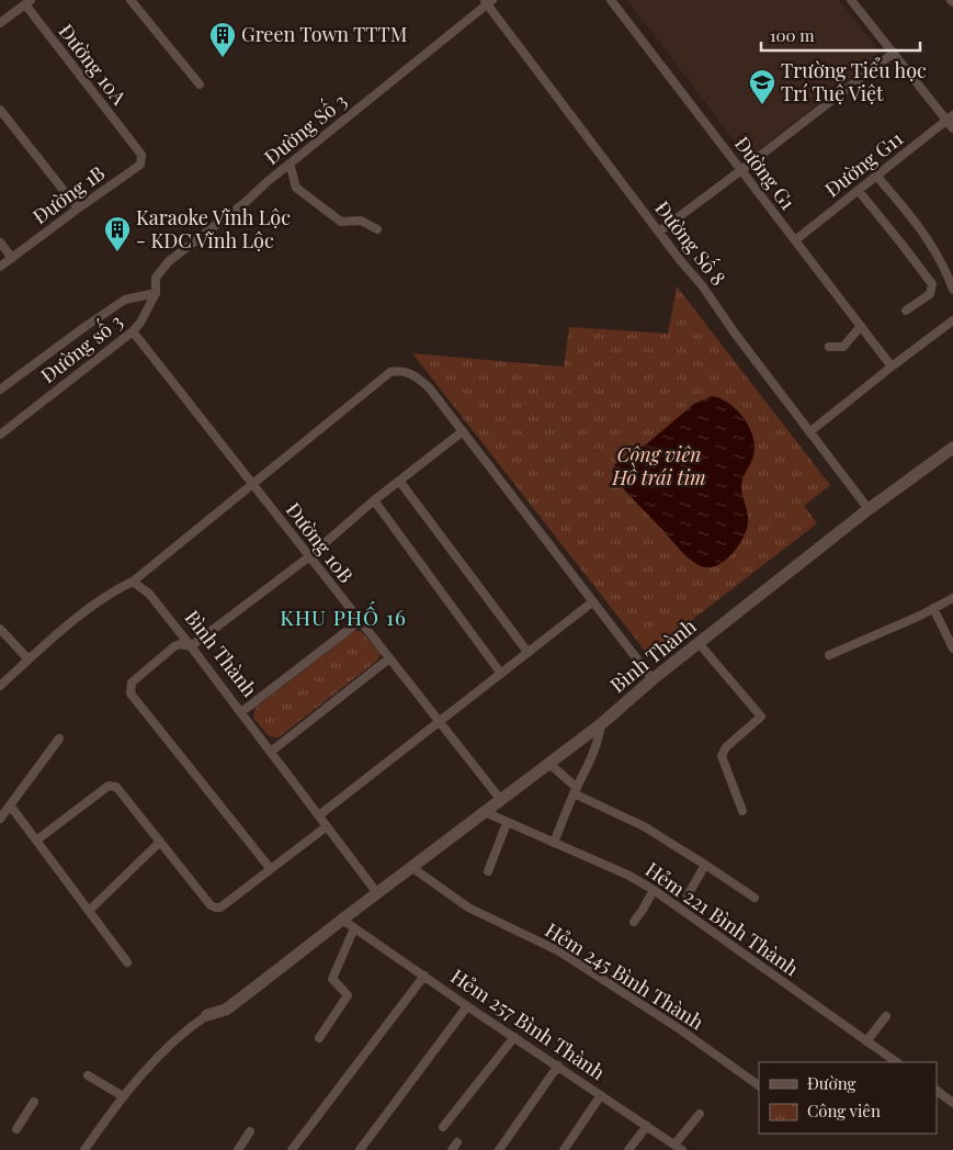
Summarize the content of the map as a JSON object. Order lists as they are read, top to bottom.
{
  "streets": {
    "street": [
      "Đường 10A",
      "Đường Số 3",
      "Đường G11",
      "Đường G1",
      "Đường 1B",
      "Đường Số 8",
      "Đường số 3",
      "Đường 10B",
      "Bình Thành",
      "Hẻm 221 Bình Thành",
      "Hẻm 245 Bình Thành",
      "Hẻm 257 Bình Thành"
    ]
  },
  "crossings": [
    ["Đường 10A", "Đường 1B"],
    ["Đường Số 3", "Đường Số 8"],
    ["Đường Số 3", "Đường số 3"],
    ["Đường G11", "Đường G1"],
    ["Đường Số 8", "Bình Thành"],
    ["Đường số 3", "Đường 10B"],
    ["Đường 10B", "Bình Thành"],
    ["Bình Thành", "Hẻm 221 Bình Thành"],
    ["Bình Thành", "Hẻm 245 Bình Thành"],
    ["Bình Thành", "Hẻm 257 Bình Thành"]
  ],
  "districts": ["KHU PHỐ 16"],
  "parks": ["Công viên Hồ trái tim"],
  "places": {
    "building": ["Green Town TTTM", "Karaoke Vĩnh Lộc - KDC Vĩnh Lộc"],
    "school or university": ["Trường Tiểu học Trí Tuệ Việt"]
  },
  "legend": ["Đường", "Công viên"],
  "scale_bar": "100 m"
}
